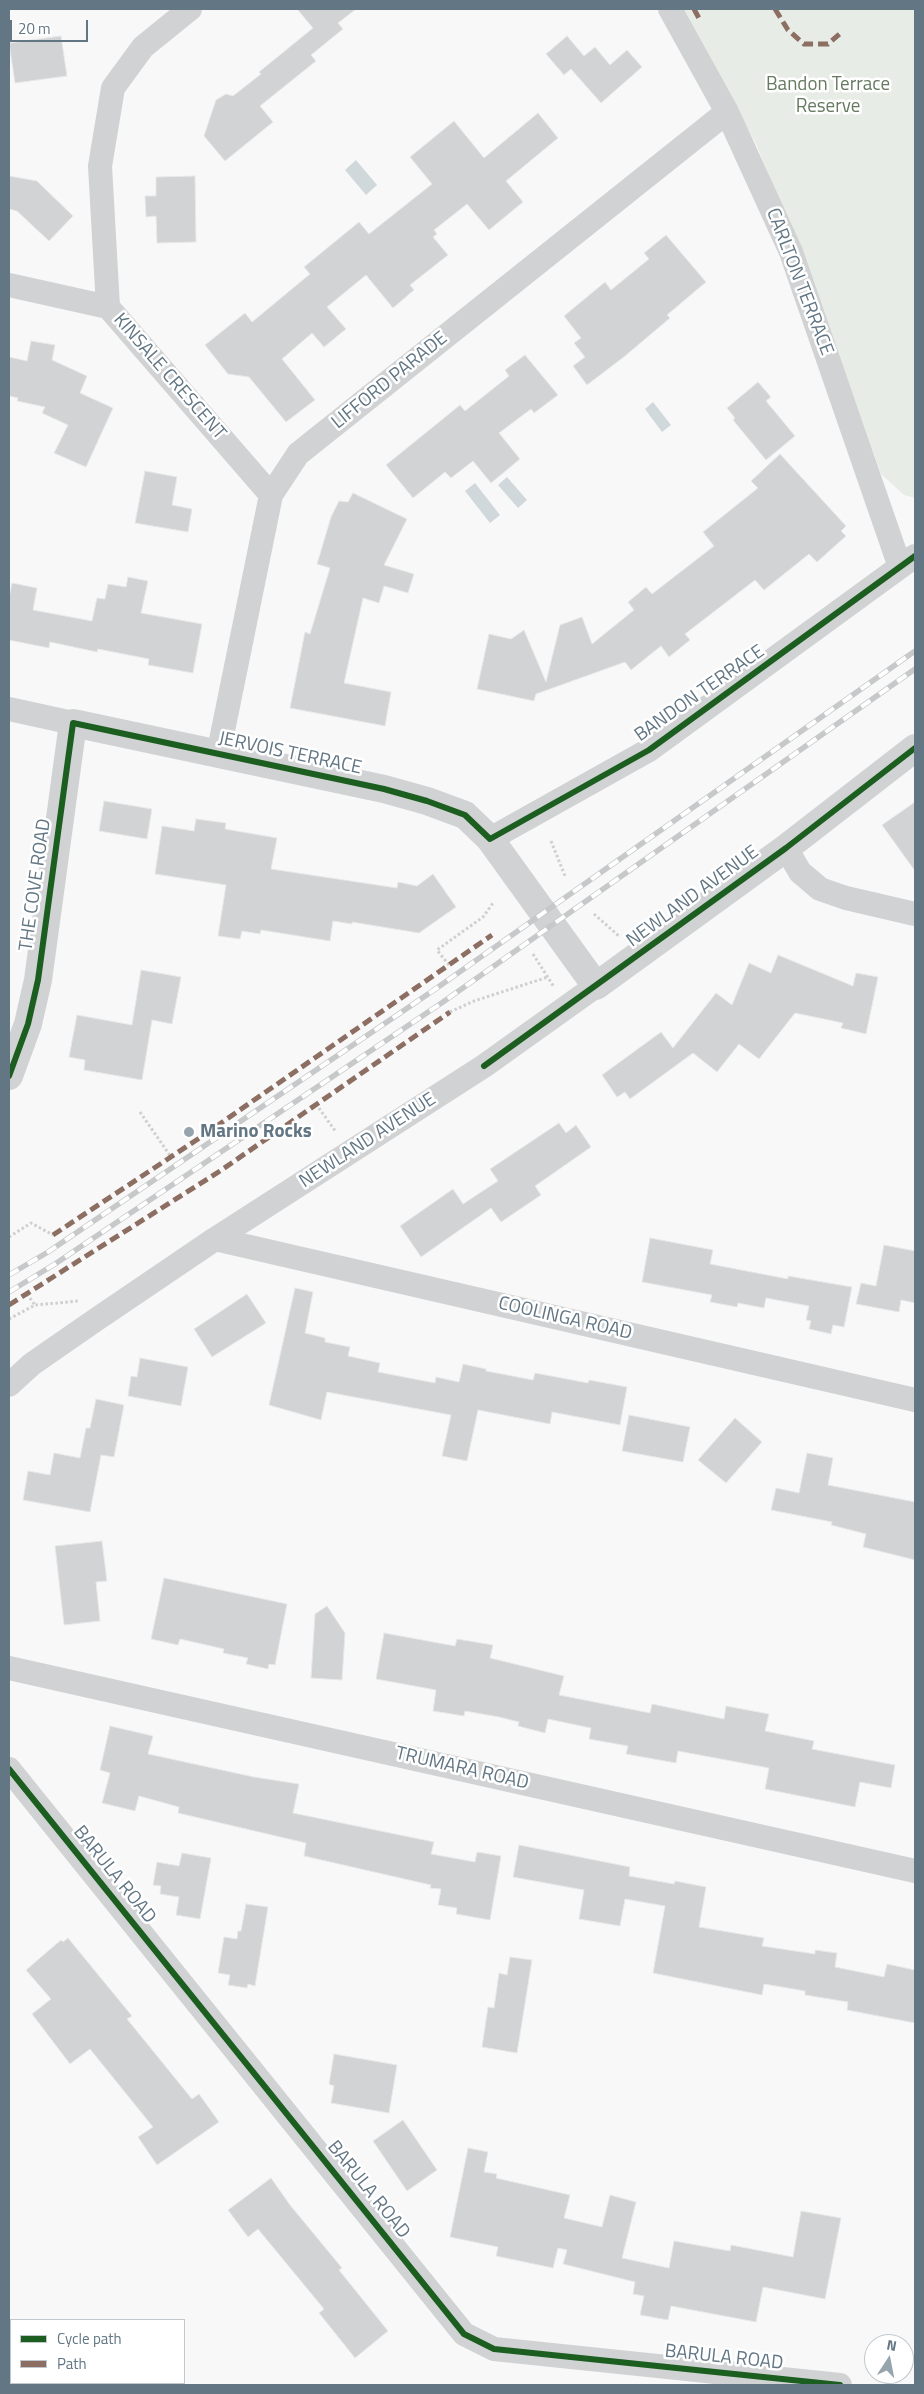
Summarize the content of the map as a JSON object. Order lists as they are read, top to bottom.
{
  "streets": {
    "street": [
      "CARLTON TERRACE",
      "KINSALE CRESCENT",
      "LIFFORD PARADE",
      "BANDON TERRACE",
      "JERVOIS TERRACE",
      "THE COVE ROAD",
      "NEWLAND AVENUE",
      "COOLINGA ROAD",
      "TRUMARA ROAD",
      "BARULA ROAD"
    ]
  },
  "crossings": [
    ["CARLTON TERRACE", "LIFFORD PARADE"],
    ["CARLTON TERRACE", "BANDON TERRACE"],
    ["KINSALE CRESCENT", "LIFFORD PARADE"],
    ["LIFFORD PARADE", "JERVOIS TERRACE"],
    ["BANDON TERRACE", "JERVOIS TERRACE"],
    ["JERVOIS TERRACE", "THE COVE ROAD"],
    ["JERVOIS TERRACE", "NEWLAND AVENUE"],
    ["NEWLAND AVENUE", "COOLINGA ROAD"]
  ],
  "parks": ["Bandon Terrace Reserve"],
  "places": ["Marino Rocks"],
  "legend": ["Cycle path", "Path"],
  "scale_bar": "20 m",
  "north": "top"
}
